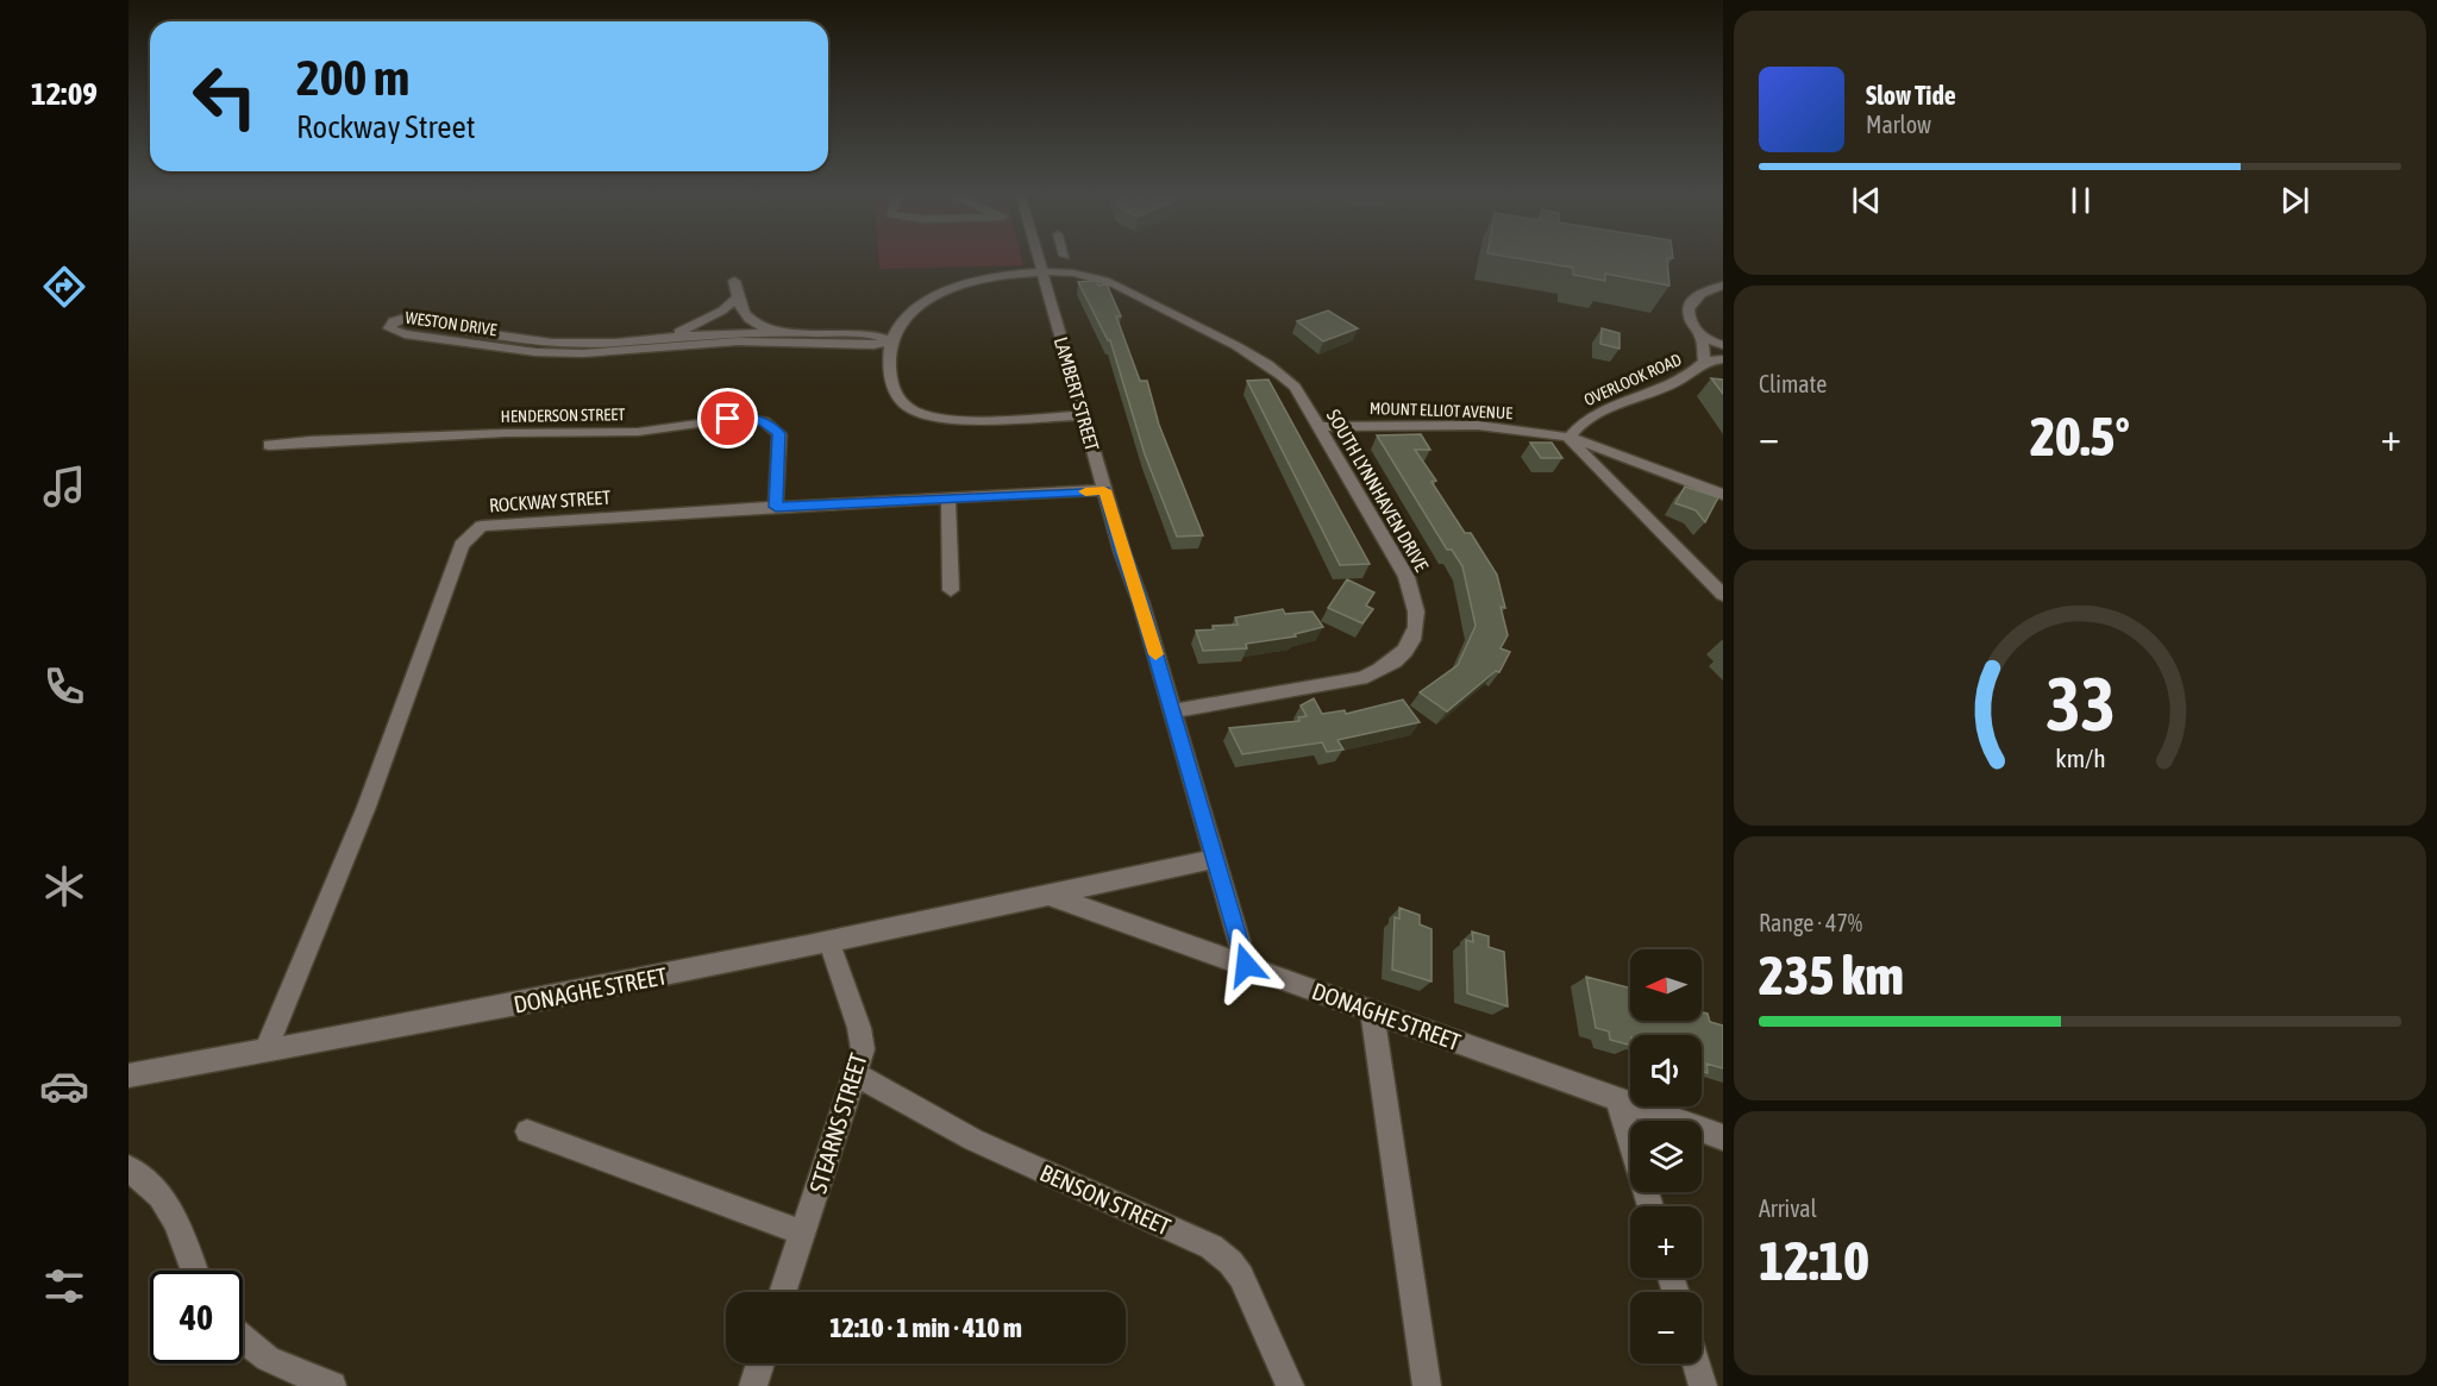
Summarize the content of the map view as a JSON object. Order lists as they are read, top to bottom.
{
  "streets": {
    "street": [
      "WESTON DRIVE",
      "OVERLOOK ROAD",
      "LAMBERT STREET",
      "MOUNT ELLIOT AVENUE",
      "HENDERSON STREET",
      "SOUTH LYNNHAVEN DRIVE",
      "ROCKWAY STREET",
      "DONAGHE STREET",
      "STEARNS STREET",
      "BENSON STREET"
    ]
  },
  "crossings": [
    ["WESTON DRIVE", "SOUTH LYNNHAVEN DRIVE"],
    ["OVERLOOK ROAD", "MOUNT ELLIOT AVENUE"],
    ["LAMBERT STREET", "SOUTH LYNNHAVEN DRIVE"],
    ["LAMBERT STREET", "ROCKWAY STREET"],
    ["LAMBERT STREET", "DONAGHE STREET"],
    ["MOUNT ELLIOT AVENUE", "SOUTH LYNNHAVEN DRIVE"],
    ["HENDERSON STREET", "ROCKWAY STREET"],
    ["ROCKWAY STREET", "DONAGHE STREET"],
    ["DONAGHE STREET", "STEARNS STREET"],
    ["STEARNS STREET", "BENSON STREET"]
  ],
  "north": "left",
  "page": {
    "tabs": "12:09",
    "turn": ["200 m", "Rockway Street"],
    "song": ["Slow Tide", "Marlow"],
    "tile": [
      "Climate",
      ["Range · 47%", "235 km"],
      ["Arrival", "12:10"]
    ],
    "heat": ["−", "20.5°", "+"],
    "map_buttons": ["+", "−"],
    "limit": "40",
    "trip": "12:10 · 1 min · 410 m",
    "gauge": ["33", "km/h"]
  }
}
